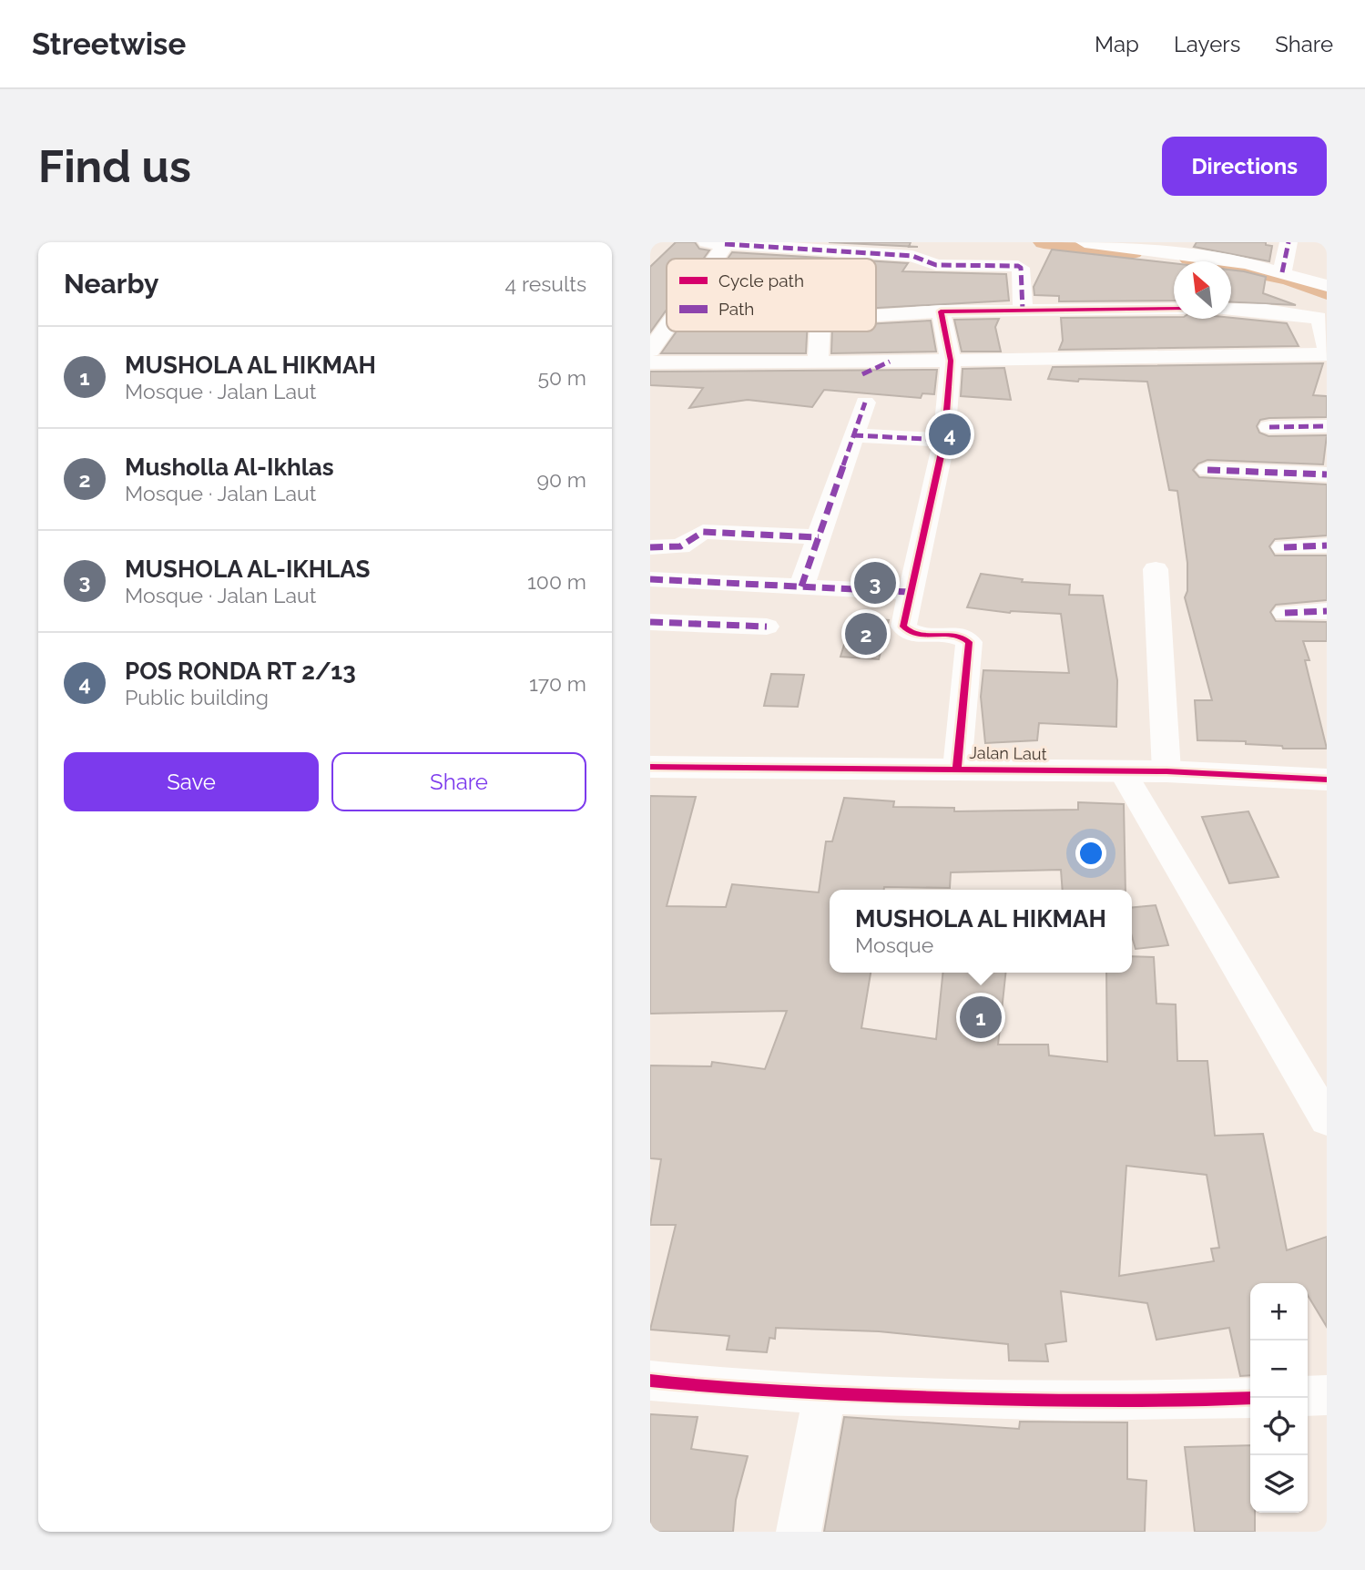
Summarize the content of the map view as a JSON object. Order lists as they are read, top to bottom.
{
  "streets": {
    "street": ["Jalan Laut"]
  },
  "legend": ["Cycle path", "Path"],
  "north": "top left",
  "page": {
    "header": "Streetwise",
    "nav": ["Map", "Layers", "Share"],
    "buttons": [
      "Directions",
      ["Save", "Share"]
    ],
    "title": "Find us",
    "heading": ["Nearby", "4 results"],
    "list": [
      {
        "mark": "1",
        "name": "MUSHOLA AL HIKMAH",
        "note": "Mosque · Jalan Laut",
        "value": "50 m"
      },
      {
        "mark": "2",
        "name": "Musholla Al-Ikhlas",
        "note": "Mosque · Jalan Laut",
        "value": "90 m"
      },
      {
        "mark": "3",
        "name": "MUSHOLA AL-IKHLAS",
        "note": "Mosque · Jalan Laut",
        "value": "100 m"
      },
      {
        "mark": "4",
        "name": "POS RONDA RT 2/13",
        "note": "Public building",
        "value": "170 m"
      }
    ],
    "pins": [
      "4",
      "3",
      "2",
      "1"
    ],
    "popup": ["MUSHOLA AL HIKMAH", "Mosque"],
    "map_buttons": ["+", "−"]
  }
}
